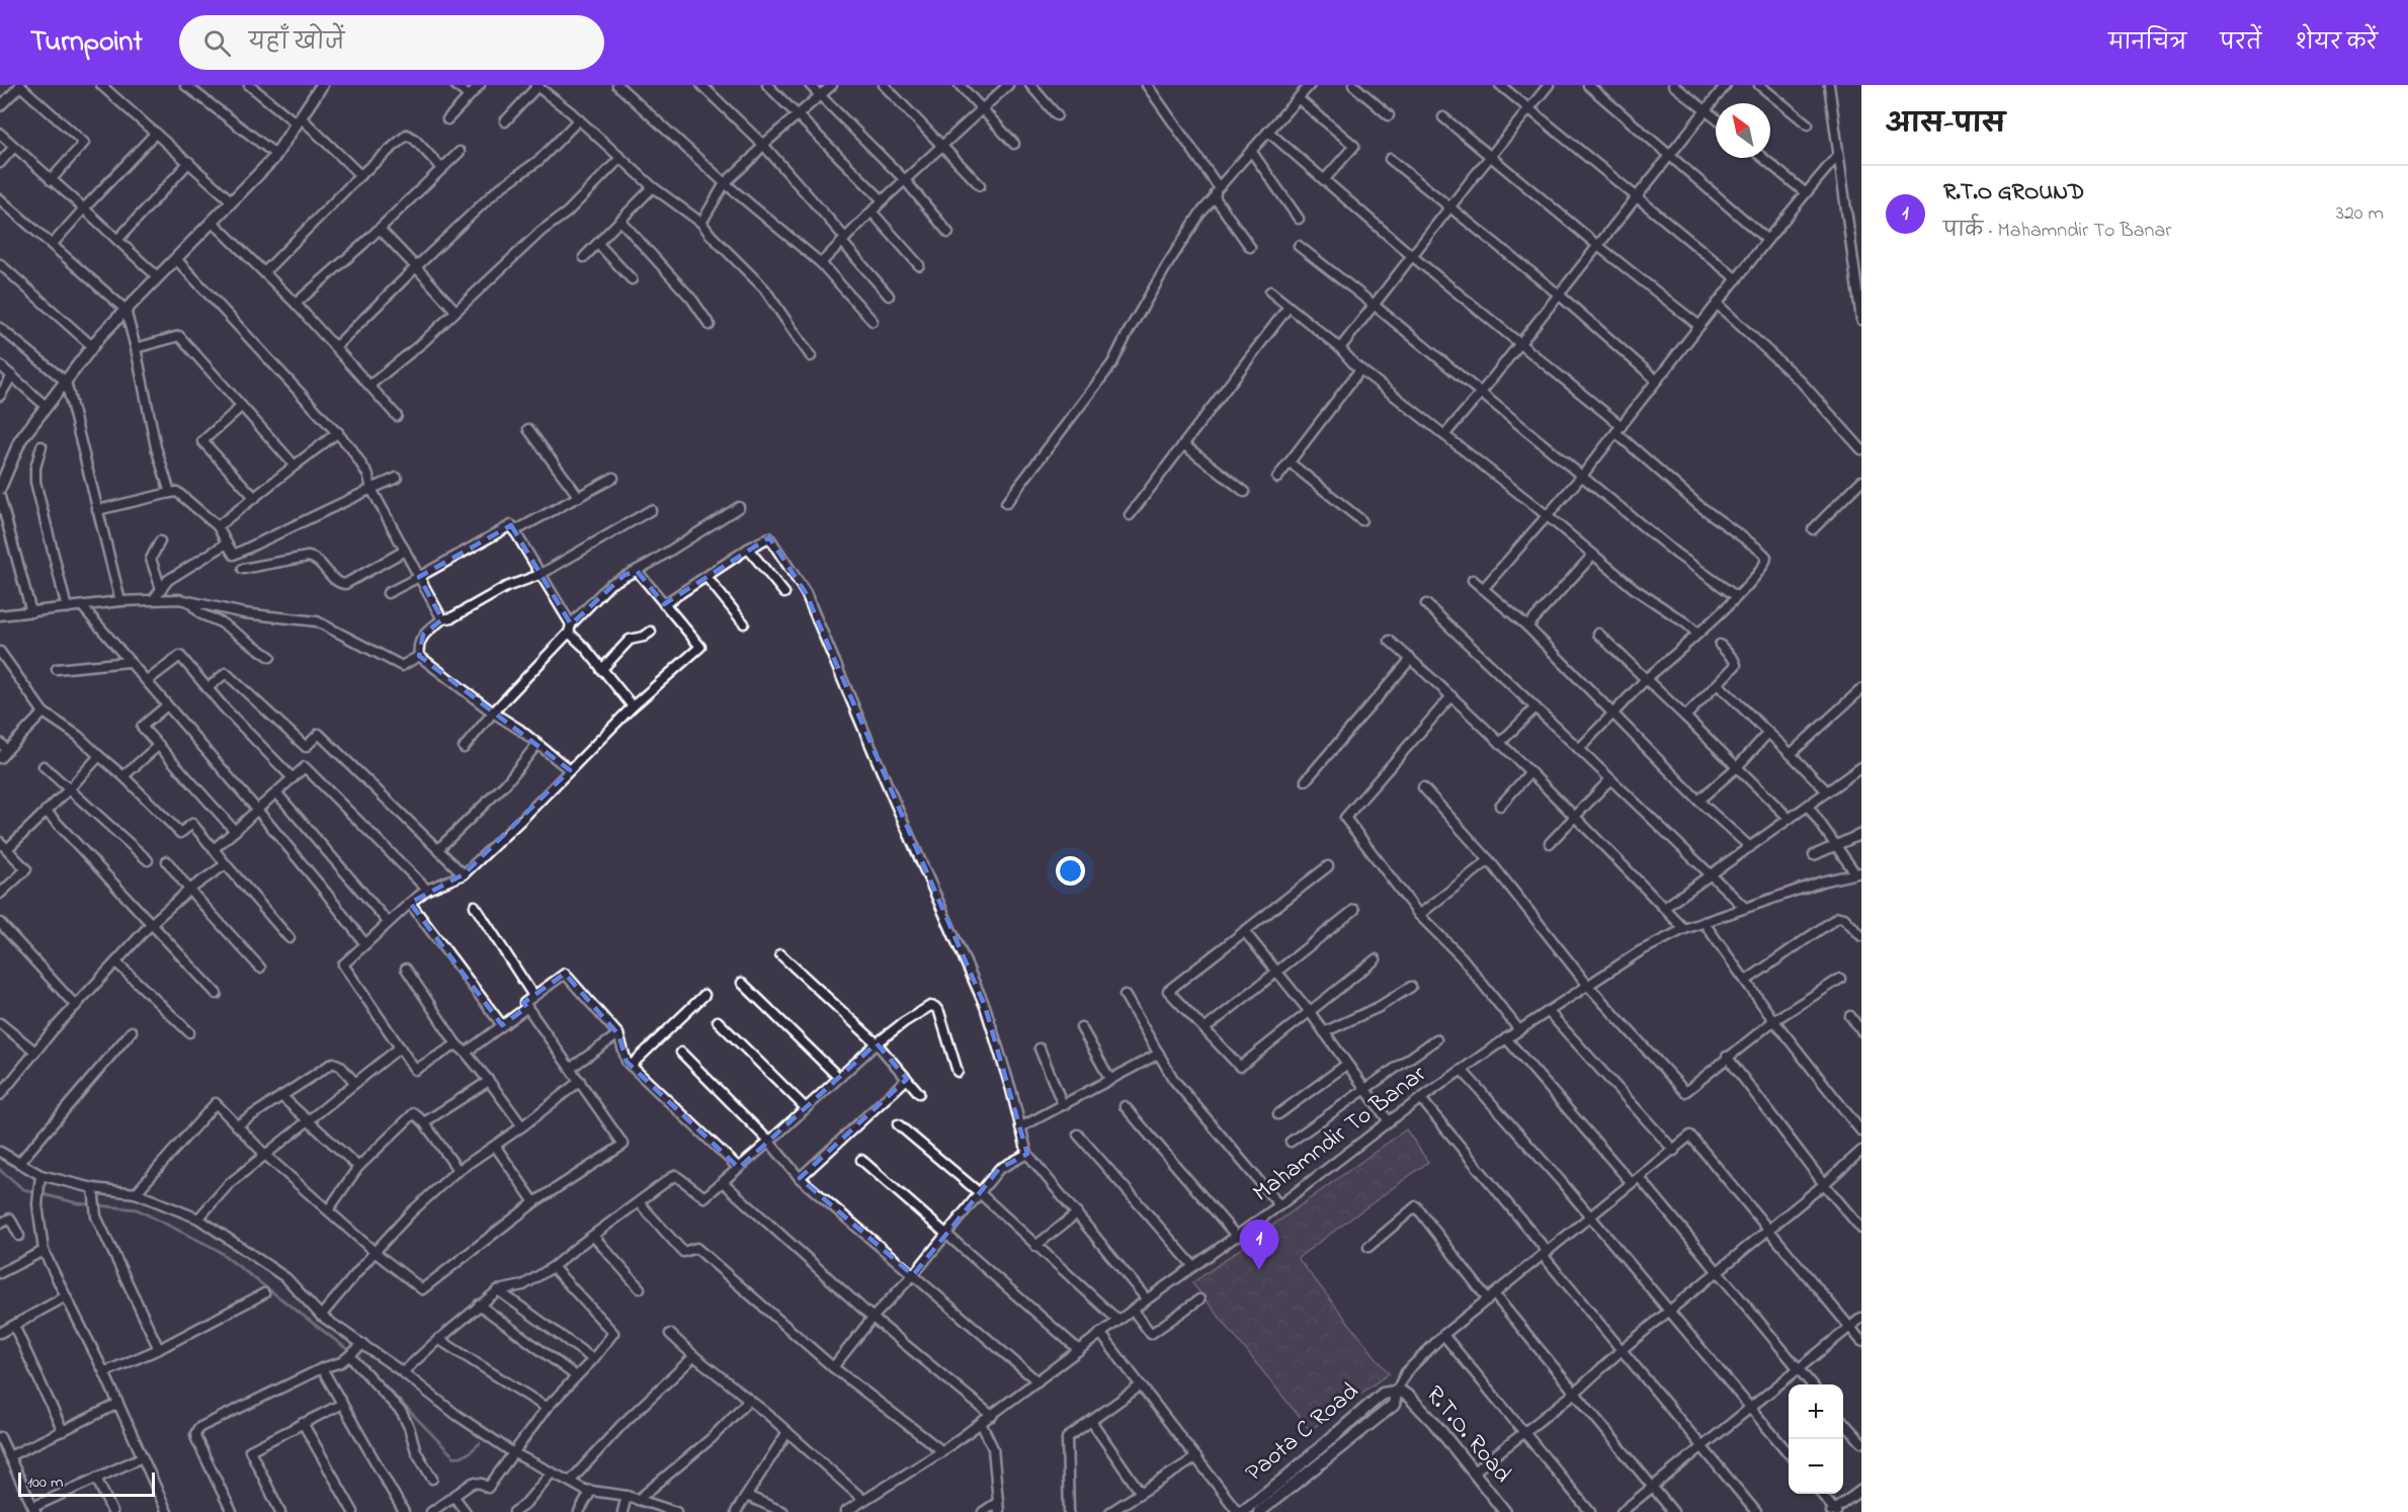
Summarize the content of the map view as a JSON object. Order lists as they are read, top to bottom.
{
  "streets": {
    "street": ["Mahamndir To Banar", "Paota C Road", "R.T.O. Road"]
  },
  "crossings": [
    ["Paota C Road", "R.T.O. Road"]
  ],
  "scale_bar": "100 m",
  "north": "top left",
  "page": {
    "header": "Turnpoint",
    "search": "यहाँ खोजें",
    "nav": ["मानचित्र", "परतें", "शेयर करें"],
    "heading": "आस-पास",
    "list": [
      {
        "mark": "1",
        "name": "R.T.O GROUND",
        "note": "पार्क · Mahamndir To Banar",
        "value": "320 m"
      }
    ],
    "pins": "1",
    "map_buttons": ["+", "−"],
    "scale": "100 m"
  }
}
